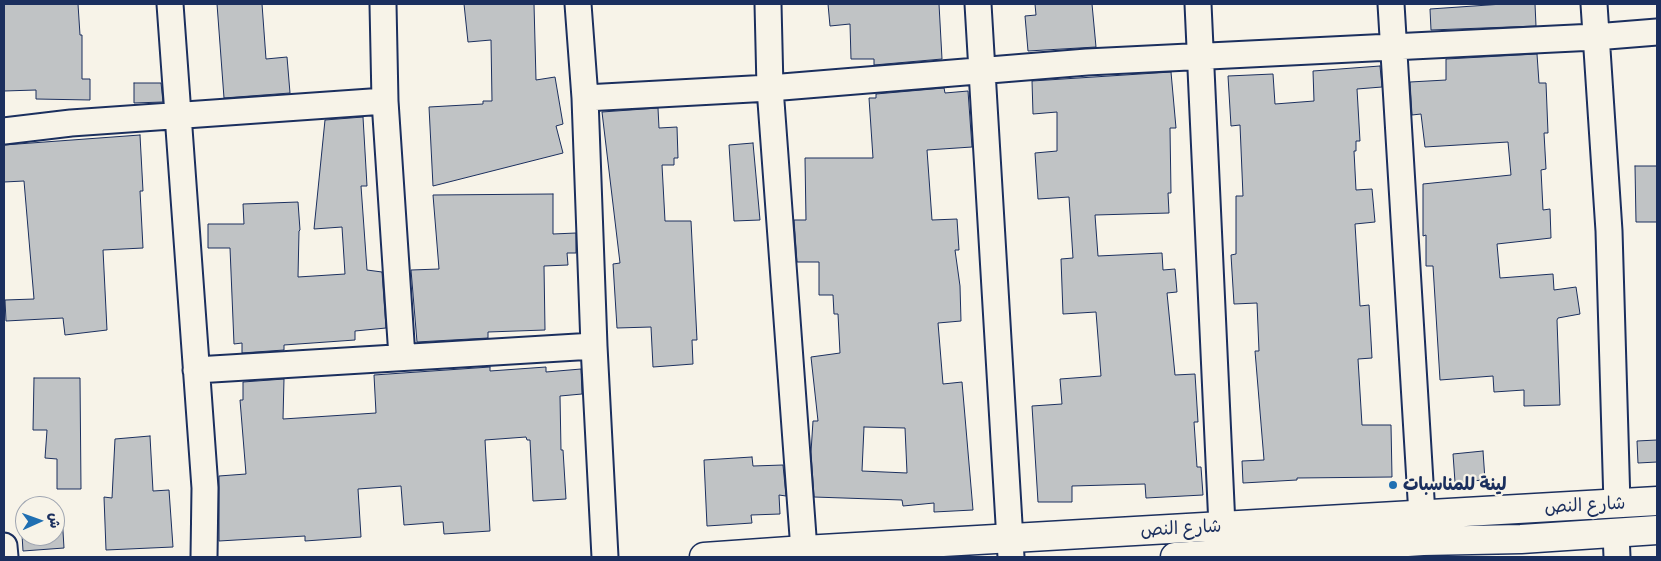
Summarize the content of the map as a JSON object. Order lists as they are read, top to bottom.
{
  "streets": {
    "main road": ["شارع النص"]
  },
  "places": ["لينة للمناسبات"],
  "north": "right"
}
